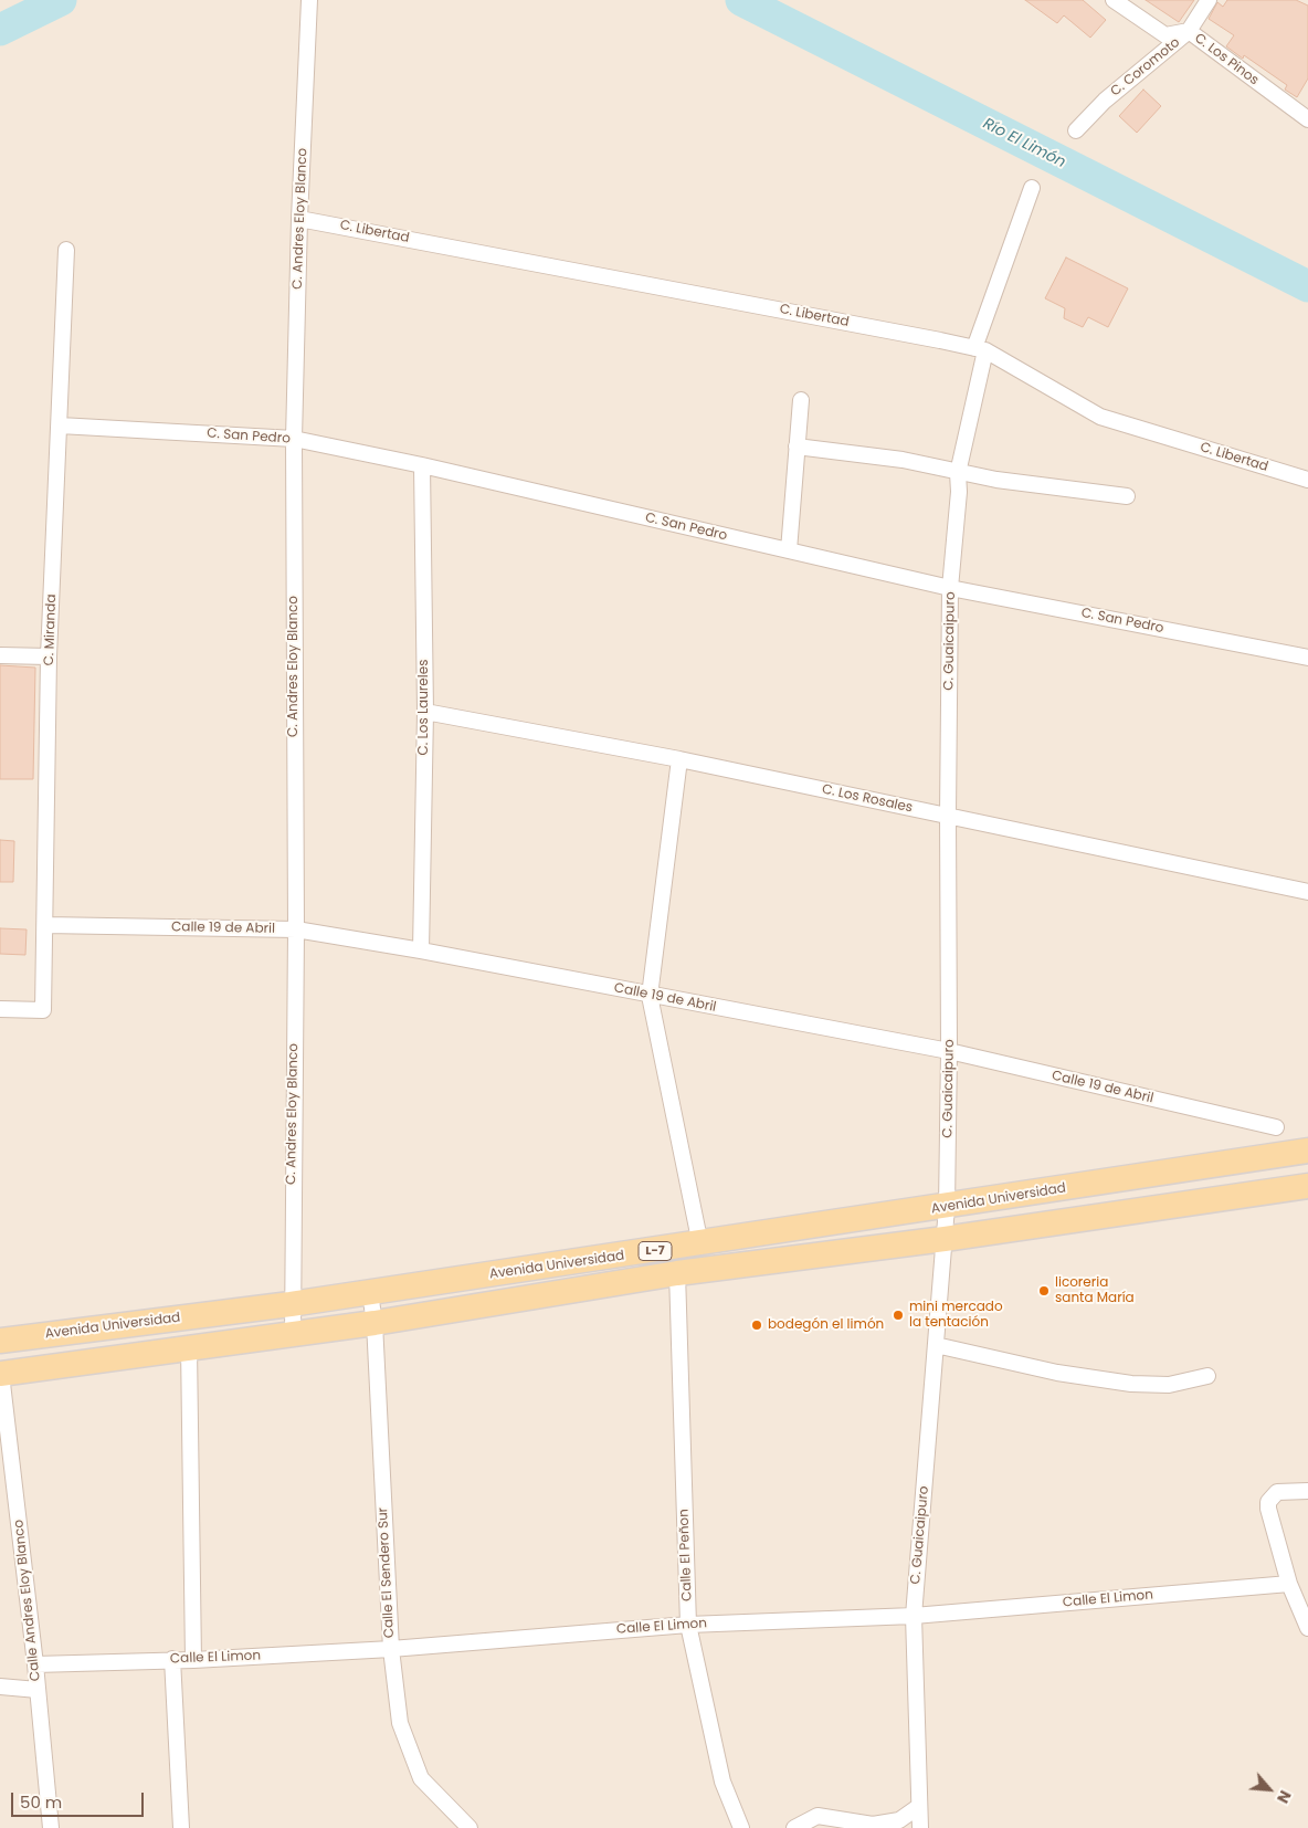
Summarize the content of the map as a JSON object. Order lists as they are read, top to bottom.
{
  "streets": {
    "main road": ["Avenida Universidad", "L-7"],
    "street": [
      "C. Los Pinos",
      "C. Coromoto",
      "C. Andres Eloy Blanco",
      "C. Libertad",
      "C. San Pedro",
      "C. Miranda",
      "C. Guaicaipuro",
      "C. Los Laureles",
      "C. Los Rosales",
      "Calle 19 de Abril",
      "Calle El Peñon",
      "Calle El Sendero Sur",
      "Calle El Limon",
      "Calle Andres Eloy Blanco"
    ]
  },
  "crossings": [
    ["C. Los Pinos", "C. Coromoto"],
    ["C. Andres Eloy Blanco", "C. Libertad"],
    ["C. Andres Eloy Blanco", "C. San Pedro"],
    ["C. Andres Eloy Blanco", "Calle 19 de Abril"],
    ["C. Andres Eloy Blanco", "Avenida Universidad"],
    ["C. Libertad", "C. Guaicaipuro"],
    ["C. San Pedro", "C. Miranda"],
    ["C. San Pedro", "C. Guaicaipuro"],
    ["C. San Pedro", "C. Los Laureles"],
    ["C. Miranda", "Calle 19 de Abril"],
    ["C. Guaicaipuro", "C. Los Rosales"],
    ["C. Guaicaipuro", "Calle 19 de Abril"],
    ["C. Guaicaipuro", "Avenida Universidad"],
    ["C. Guaicaipuro", "Calle El Limon"],
    ["C. Los Laureles", "C. Los Rosales"],
    ["C. Los Laureles", "Calle 19 de Abril"],
    ["Avenida Universidad", "Calle El Peñon"],
    ["Avenida Universidad", "Calle El Sendero Sur"],
    ["Avenida Universidad", "Calle Andres Eloy Blanco"],
    ["Calle El Peñon", "Calle El Limon"],
    ["Calle El Sendero Sur", "Calle El Limon"],
    ["Calle El Limon", "Calle Andres Eloy Blanco"]
  ],
  "water": ["Río El Limón"],
  "places": ["licoreria santa María", "mini mercado la tentación", "bodegón el limón"],
  "scale_bar": "50 m",
  "north": "bottom right"
}
